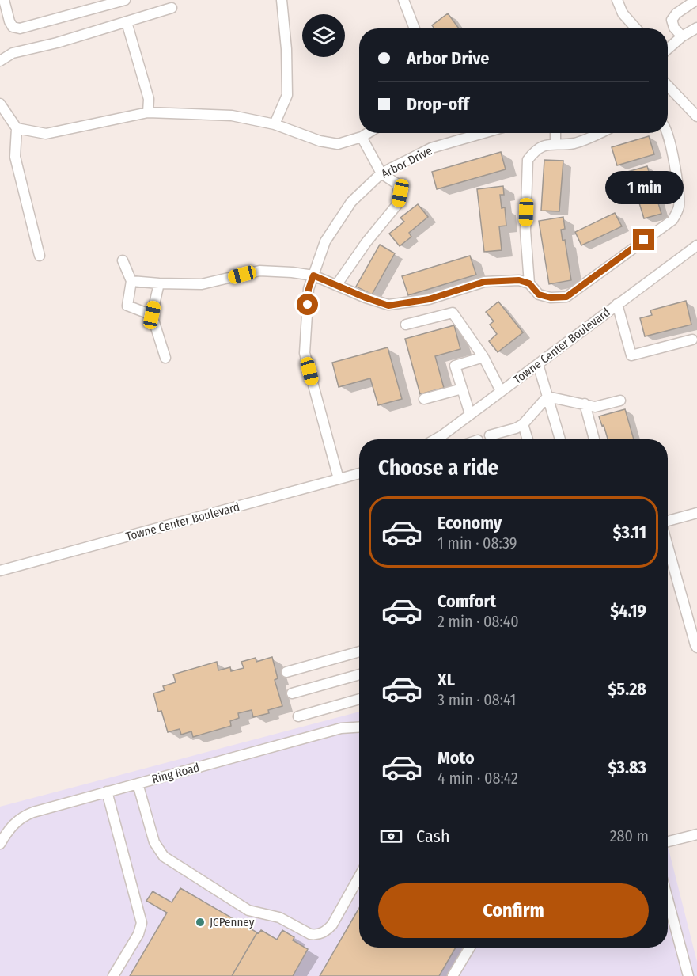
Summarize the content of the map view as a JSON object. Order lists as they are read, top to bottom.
{
  "streets": {
    "street": ["Arbor Drive", "Towne Center Boulevard", "Ring Road"]
  },
  "crossings": [
    ["Arbor Drive", "Towne Center Boulevard"]
  ],
  "places": ["JCPenney"],
  "page": {
    "banner": ["Arbor Drive", "Drop-off"],
    "bubble": "1 min",
    "heading": "Choose a ride",
    "list": [
      {
        "name": "Economy",
        "note": "1 min · 08:39",
        "value": "$3.11"
      },
      {
        "name": "Comfort",
        "note": "2 min · 08:40",
        "value": "$4.19"
      },
      {
        "name": "XL",
        "note": "3 min · 08:41",
        "value": "$5.28"
      },
      {
        "name": "Moto",
        "note": "4 min · 08:42",
        "value": "$3.83"
      }
    ],
    "pay": ["Cash", "280 m"],
    "buttons": "Confirm"
  }
}
